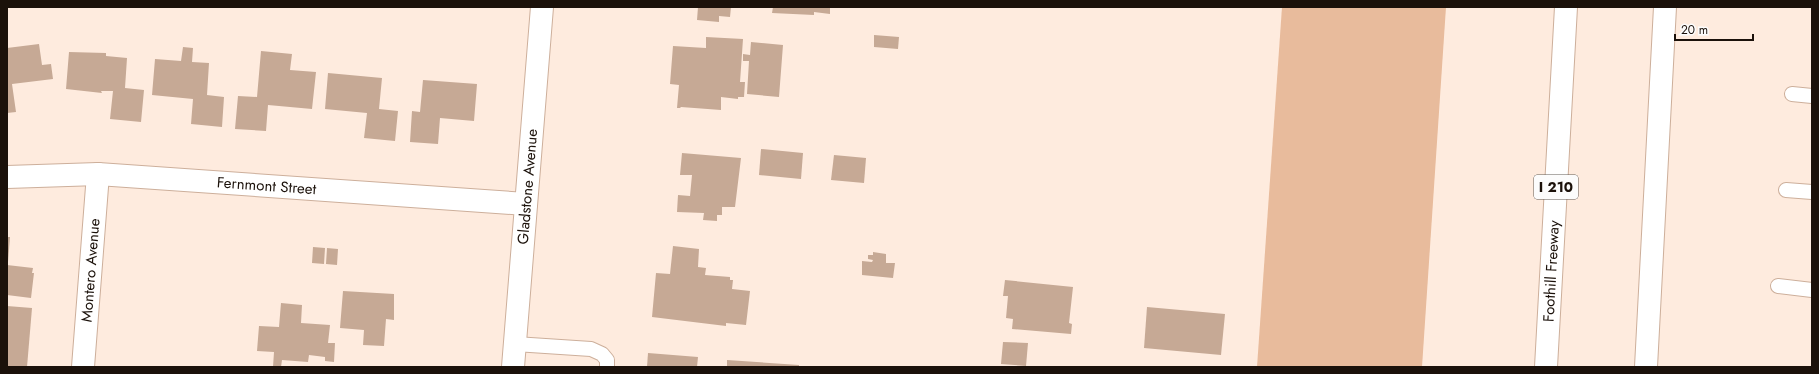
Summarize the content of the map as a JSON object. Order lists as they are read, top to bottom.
{
  "streets": {
    "main road": [
      "Fernmont Street",
      "Gladstone Avenue",
      "I 210",
      "Montero Avenue",
      "Foothill Freeway"
    ]
  },
  "crossings": [
    ["Fernmont Street", "Gladstone Avenue"],
    ["Fernmont Street", "Montero Avenue"]
  ],
  "scale_bar": "20 m"
}
